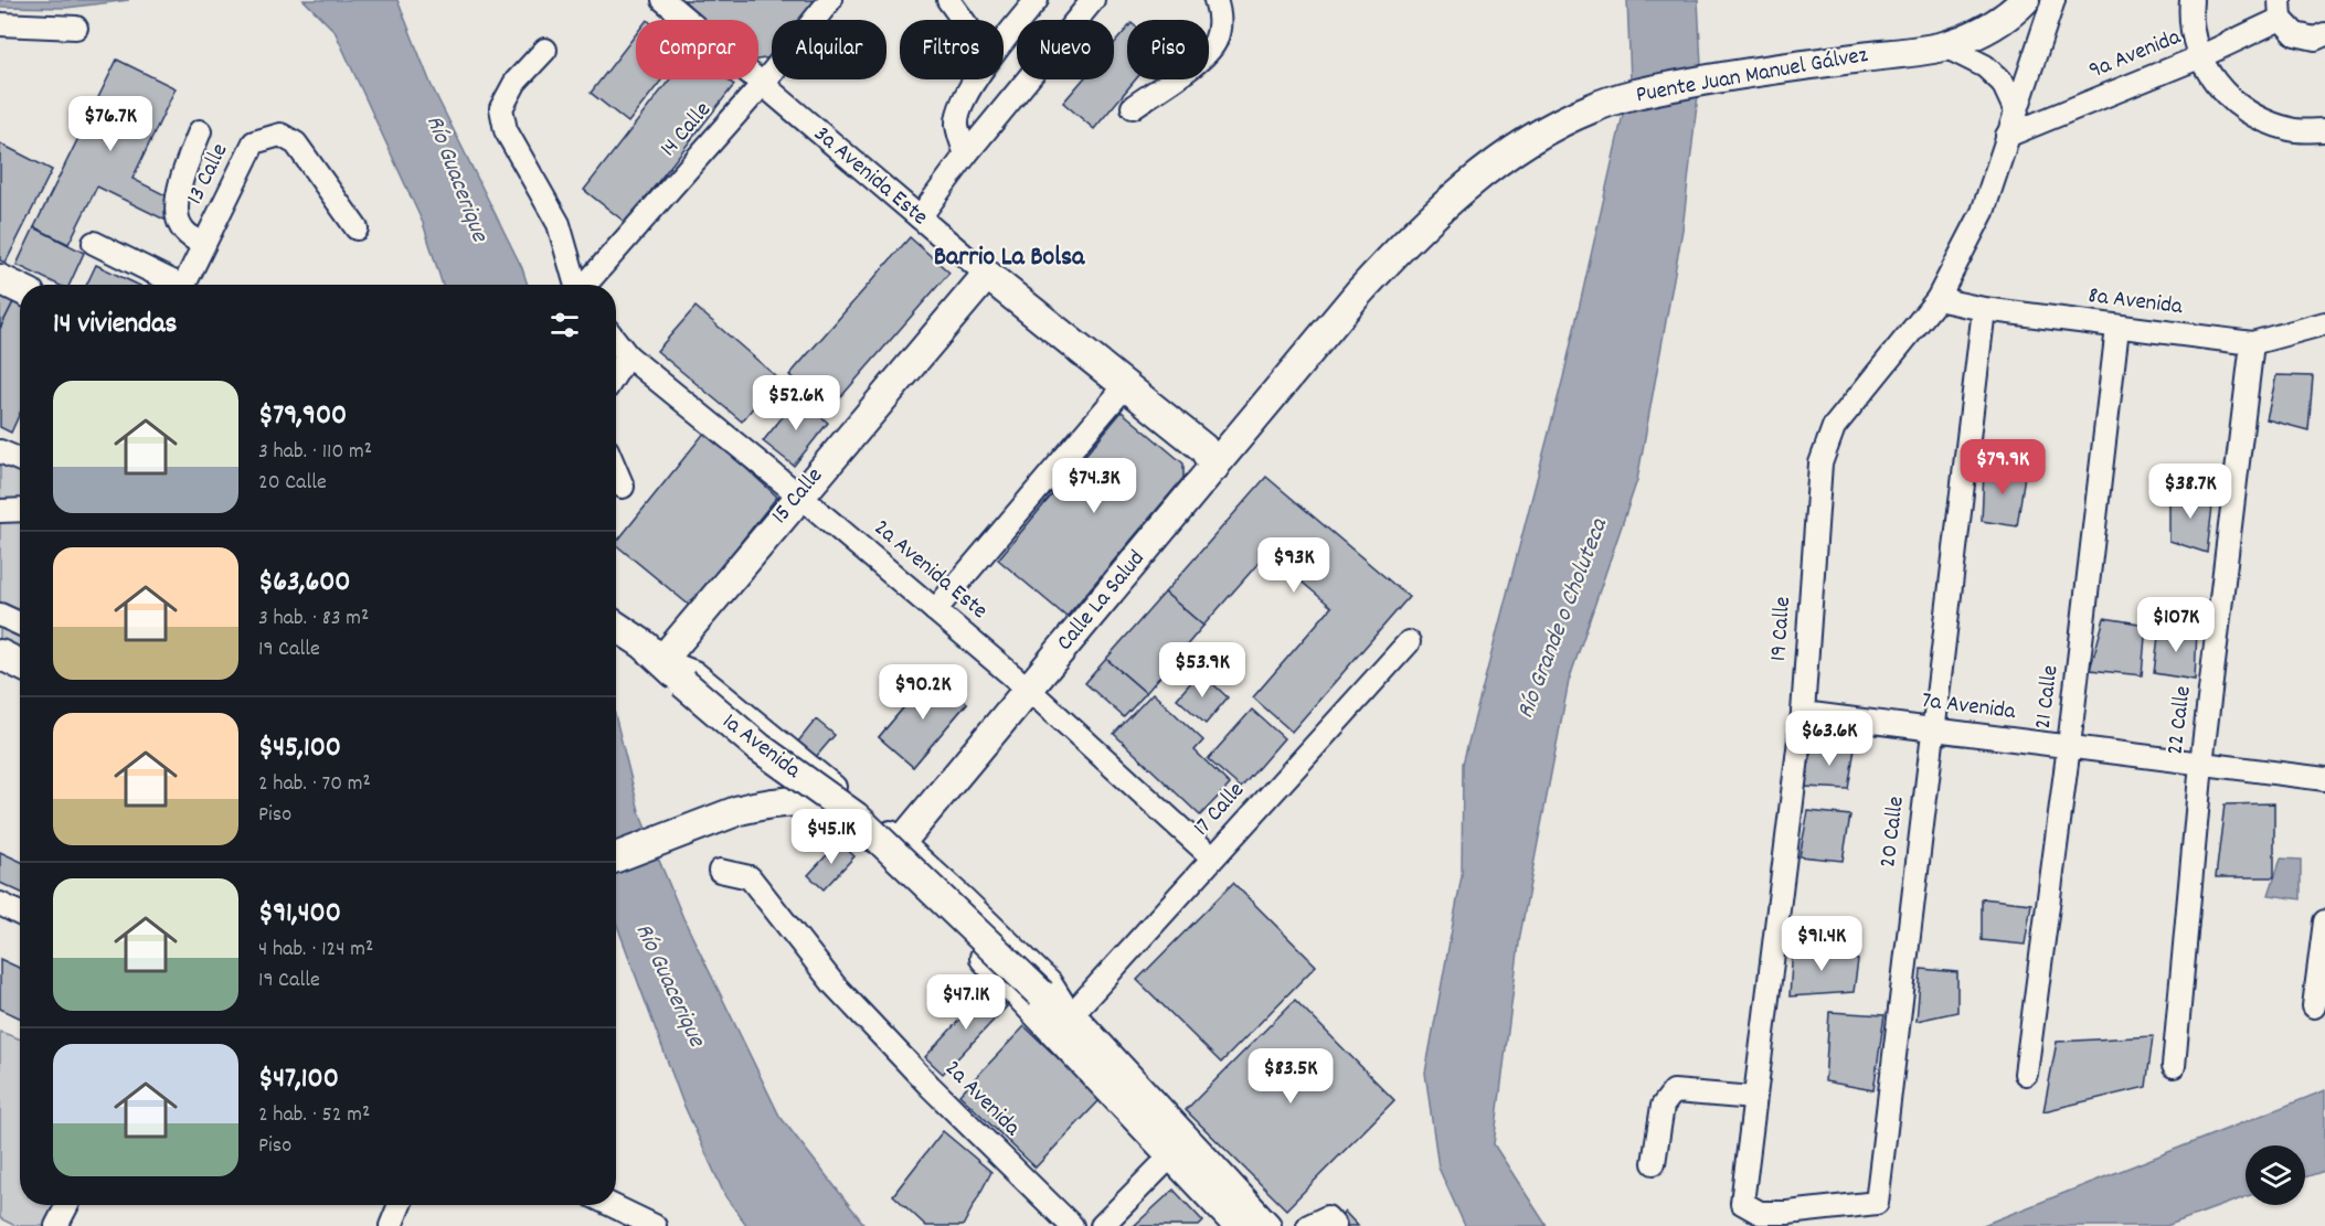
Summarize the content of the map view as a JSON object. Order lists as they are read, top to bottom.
{
  "streets": {
    "main road": [
      "Puente Juan Manuel Gálvez",
      "3a Avenida Este",
      "15 Calle",
      "Calle La Salud",
      "1a Avenida"
    ],
    "street": [
      "9a Avenida",
      "14 Calle",
      "13 Calle",
      "8a Avenida",
      "2a Avenida Este",
      "19 Calle",
      "21 Calle",
      "7a Avenida",
      "22 Calle",
      "17 Calle",
      "20 Calle",
      "2a Avenida"
    ]
  },
  "crossings": [
    ["9a Avenida", "19 Calle"],
    ["Puente Juan Manuel Gálvez", "Calle La Salud"],
    ["14 Calle", "3a Avenida Este"],
    ["3a Avenida Este", "15 Calle"],
    ["3a Avenida Este", "Calle La Salud"],
    ["8a Avenida", "19 Calle"],
    ["8a Avenida", "21 Calle"],
    ["8a Avenida", "22 Calle"],
    ["8a Avenida", "20 Calle"],
    ["15 Calle", "2a Avenida Este"],
    ["15 Calle", "1a Avenida"],
    ["2a Avenida Este", "Calle La Salud"],
    ["2a Avenida Este", "17 Calle"],
    ["Calle La Salud", "1a Avenida"],
    ["19 Calle", "7a Avenida"],
    ["19 Calle", "20 Calle"],
    ["21 Calle", "7a Avenida"],
    ["7a Avenida", "22 Calle"],
    ["7a Avenida", "20 Calle"],
    ["1a Avenida", "17 Calle"]
  ],
  "districts": ["Barrio La Bolsa"],
  "water": ["Río Guacerique", "Río Grande o Choluteca"],
  "page": {
    "chip": [
      "Comprar",
      "Alquilar",
      "Filtros",
      "Nuevo",
      "Piso"
    ],
    "price": [
      "$76.7K",
      "$52.6K",
      "$79.9K",
      "$74.3K",
      "$38.7K",
      "$93K",
      "$107K",
      "$53.9K",
      "$90.2K",
      "$63.6K",
      "$45.1K",
      "$91.4K",
      "$47.1K",
      "$83.5K"
    ],
    "heading": "14 viviendas",
    "list": [
      {
        "name": "$79,900",
        "note": "3 hab. · 110 m² · 20 Calle"
      },
      {
        "name": "$63,600",
        "note": "3 hab. · 83 m² · 19 Calle"
      },
      {
        "name": "$45,100",
        "note": "2 hab. · 70 m² · Piso"
      },
      {
        "name": "$91,400",
        "note": "4 hab. · 124 m² · 19 Calle"
      },
      {
        "name": "$47,100",
        "note": "2 hab. · 52 m² · Piso"
      }
    ]
  }
}
